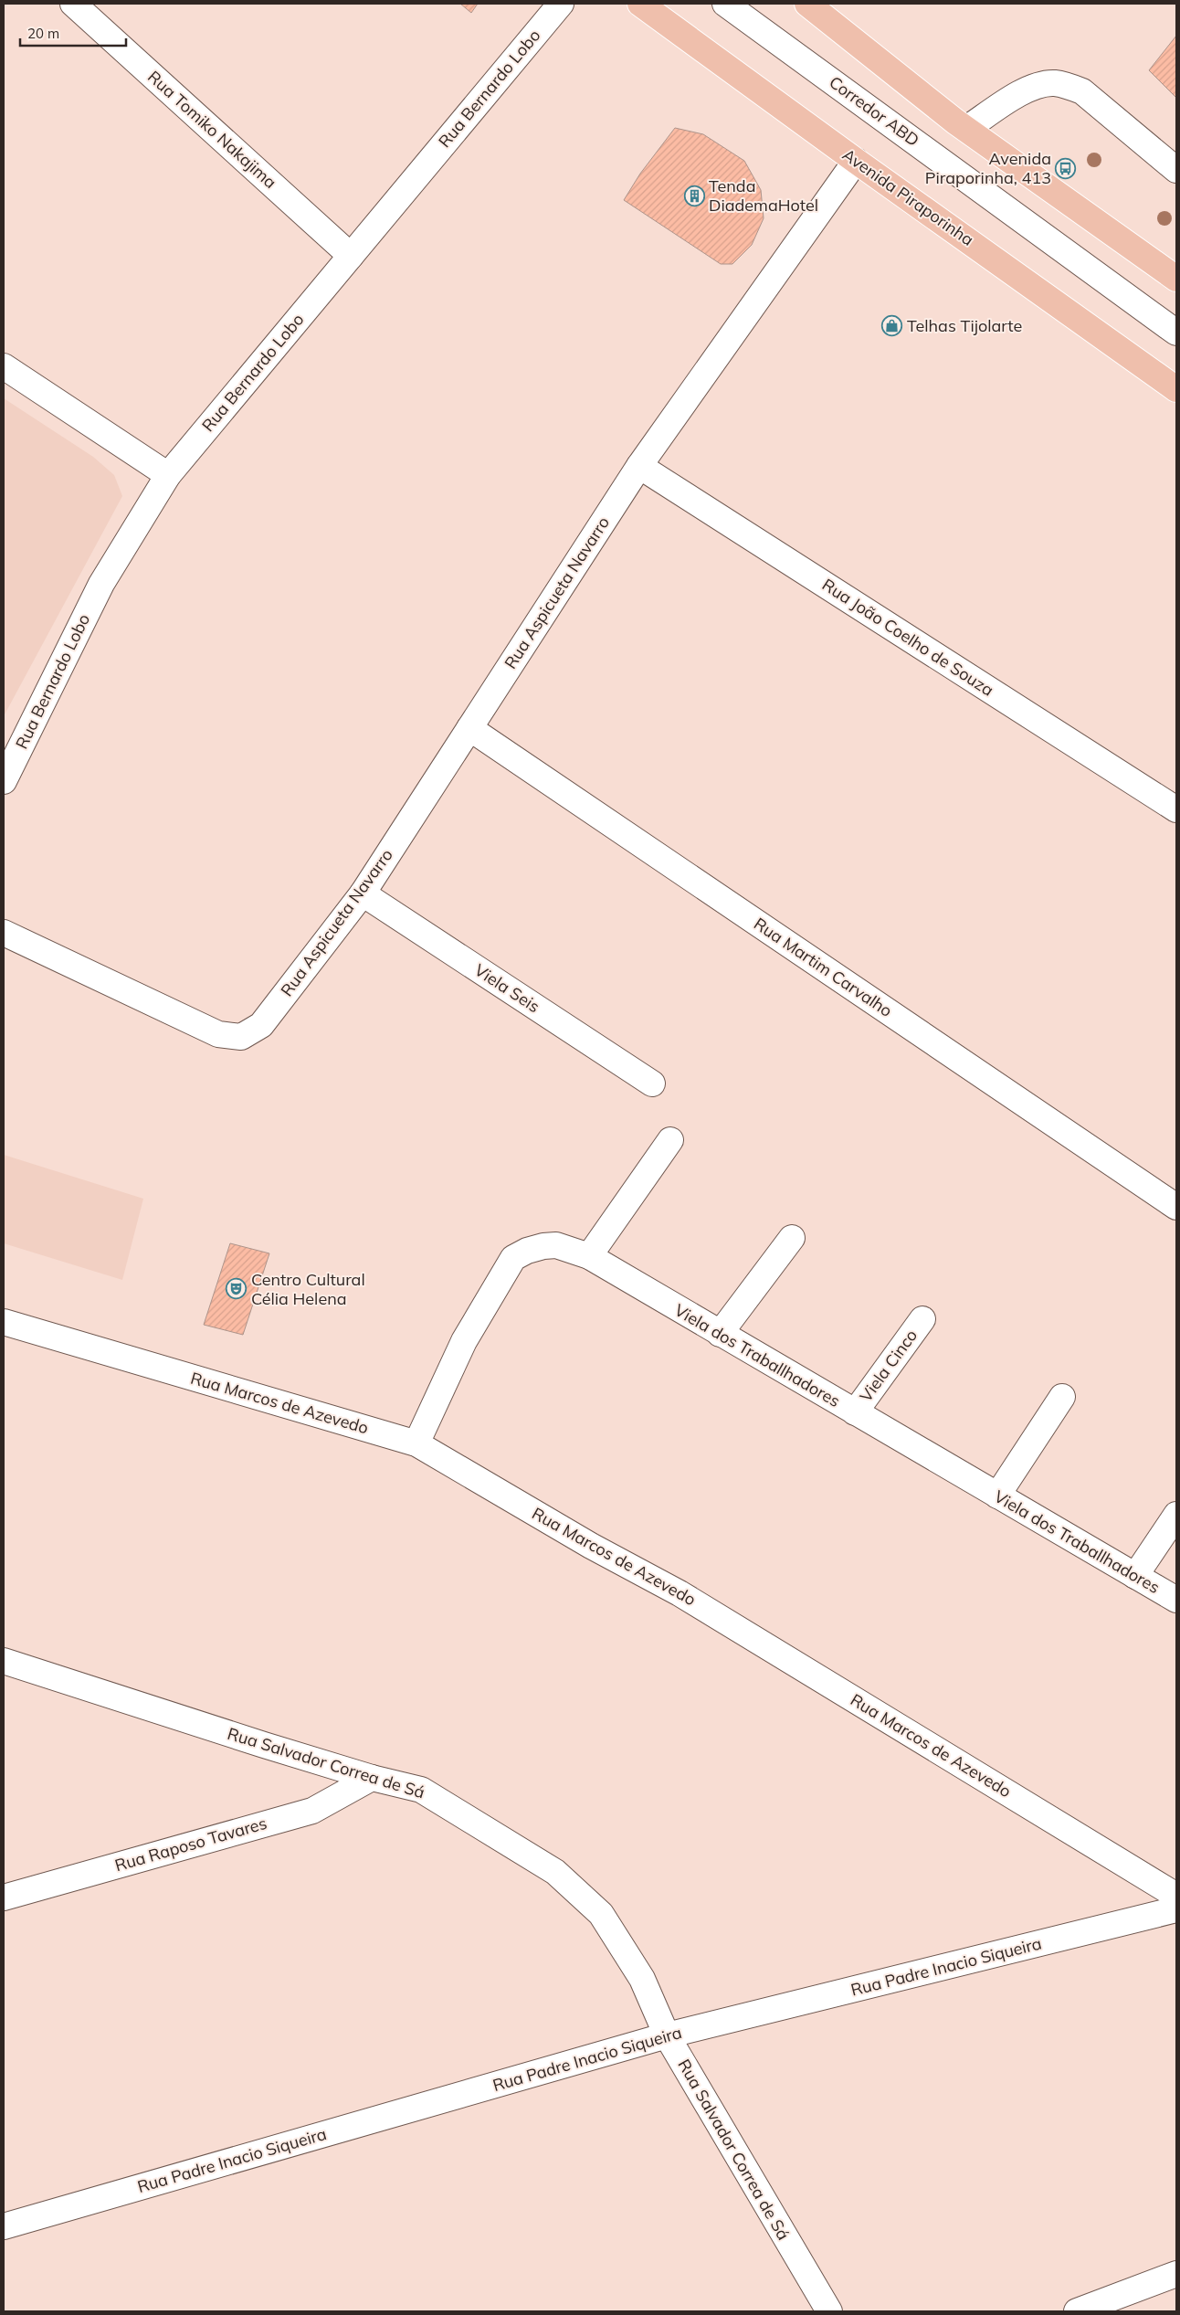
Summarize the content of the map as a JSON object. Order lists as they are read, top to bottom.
{
  "streets": {
    "main road": ["Avenida Piraporinha"],
    "street": [
      "Rua Bernardo Lobo",
      "Corredor ABD",
      "Rua Tomiko Nakajima",
      "Rua Aspicueta Navarro",
      "Rua João Coelho de Souza",
      "Rua Martim Carvalho",
      "Viela Seis",
      "Viela dos Traballhadores",
      "Viela Cinco",
      "Rua Marcos de Azevedo",
      "Rua Salvador Correa de Sá",
      "Rua Raposo Tavares",
      "Rua Padre Inacio Siqueira"
    ]
  },
  "crossings": [
    ["Rua Bernardo Lobo", "Rua Tomiko Nakajima"],
    ["Avenida Piraporinha", "Rua Aspicueta Navarro"],
    ["Rua Aspicueta Navarro", "Rua João Coelho de Souza"],
    ["Rua Aspicueta Navarro", "Rua Martim Carvalho"],
    ["Rua Aspicueta Navarro", "Viela Seis"],
    ["Viela dos Traballhadores", "Viela Cinco"],
    ["Viela dos Traballhadores", "Rua Marcos de Azevedo"],
    ["Rua Salvador Correa de Sá", "Rua Raposo Tavares"],
    ["Rua Salvador Correa de Sá", "Rua Padre Inacio Siqueira"]
  ],
  "places": {
    "bus stop": ["Avenida Piraporinha, 413"],
    "building": ["Tenda DiademaHotel"],
    "shop": ["Telhas Tijolarte"],
    "theatre": ["Centro Cultural Célia Helena"]
  },
  "scale_bar": "20 m"
}
